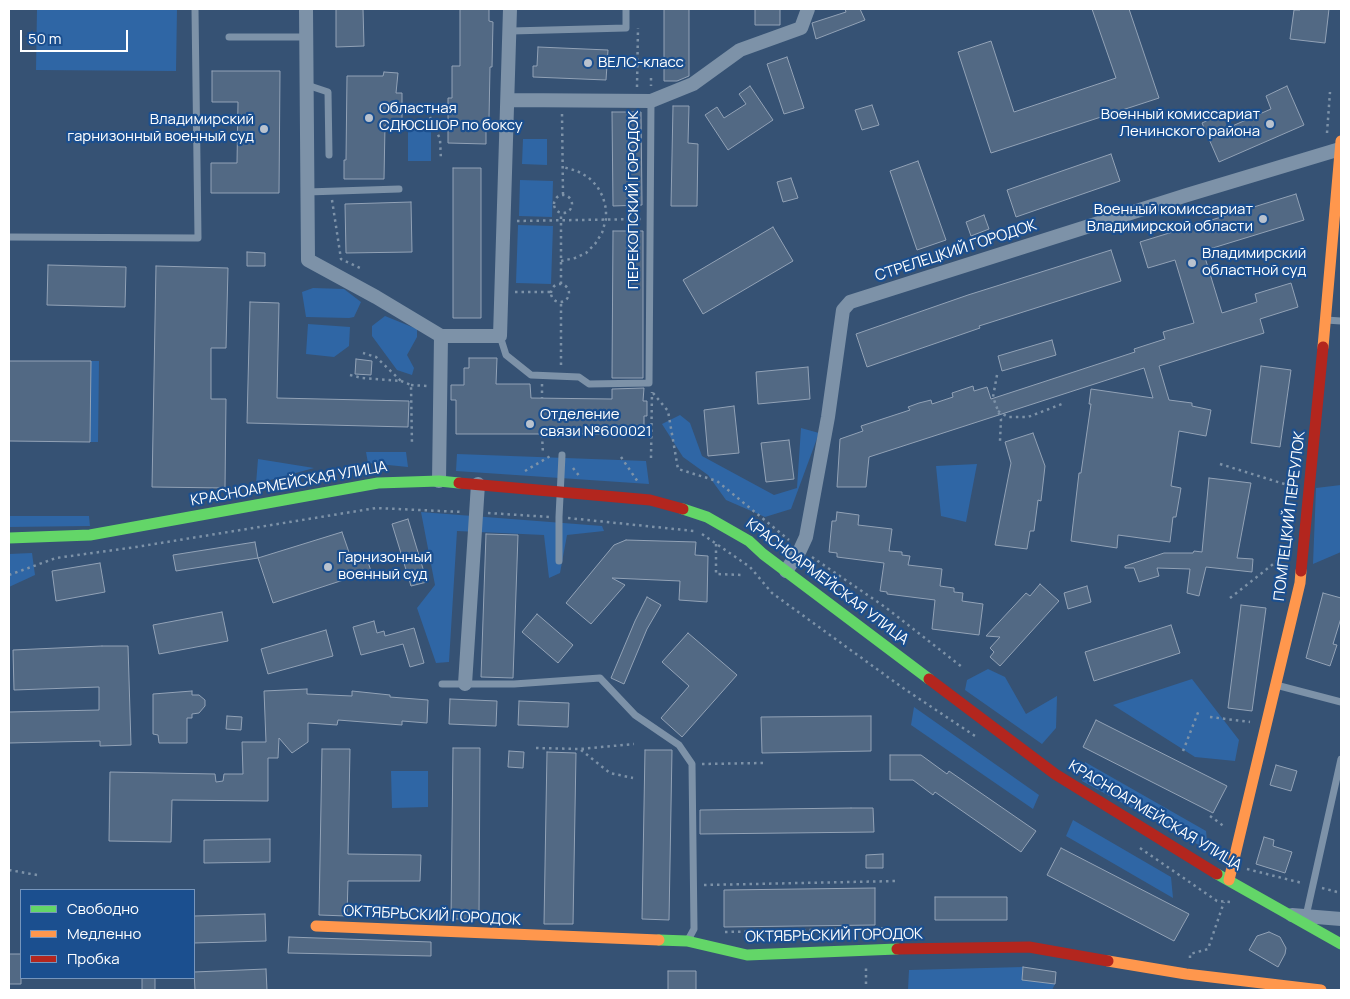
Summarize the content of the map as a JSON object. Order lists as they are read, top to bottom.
{
  "streets": {
    "street": [
      "ПЕРЕКОПСКИЙ ГОРОДОК",
      "СТРЕЛЕЦКИЙ ГОРОДОК",
      "КРАСНОАРМЕЙСКАЯ УЛИЦА",
      "ПОМПЕЦКИЙ ПЕРЕУЛОК",
      "ОКТЯБРЬСКИЙ ГОРОДОК"
    ]
  },
  "crossings": [
    ["СТРЕЛЕЦКИЙ ГОРОДОК", "КРАСНОАРМЕЙСКАЯ УЛИЦА"],
    ["СТРЕЛЕЦКИЙ ГОРОДОК", "ПОМПЕЦКИЙ ПЕРЕУЛОК"],
    ["КРАСНОАРМЕЙСКАЯ УЛИЦА", "ПОМПЕЦКИЙ ПЕРЕУЛОК"]
  ],
  "places": [
    "ВЕЛС-класс",
    "Областная СДЮСШОР по боксу",
    "Военный комиссариат Ленинского района",
    "Владимирский гарнизонный военный суд",
    "Военный комиссариат Владимирской области",
    "Владимирский областной суд",
    "Отделение связи №600021",
    "Гарнизонный военный суд"
  ],
  "legend": ["Свободно", "Медленно", "Пробка"],
  "scale_bar": "50 m"
}
